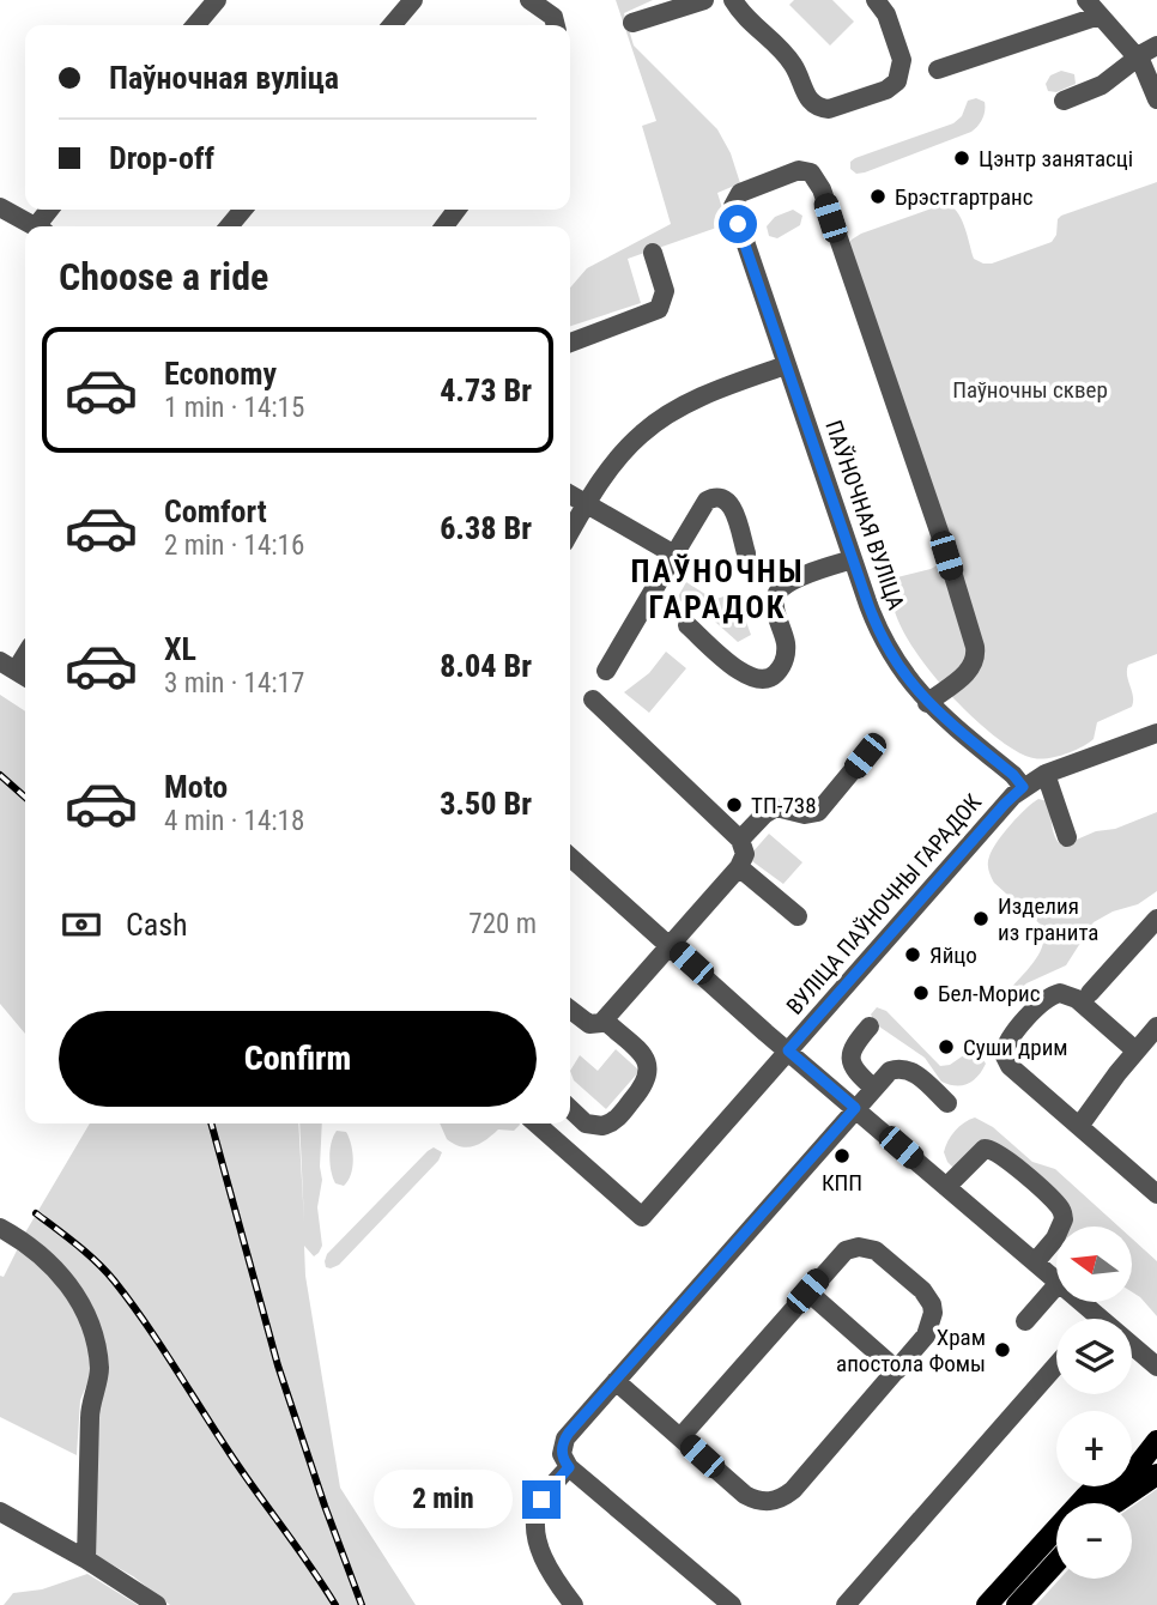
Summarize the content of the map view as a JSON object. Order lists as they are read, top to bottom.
{
  "streets": {
    "street": ["ПАЎНОЧНАЯ ВУЛІЦА", "ВУЛІЦА ПАЎНОЧНЫ ГАРАДОК"]
  },
  "crossings": [
    ["ПАЎНОЧНАЯ ВУЛІЦА", "ВУЛІЦА ПАЎНОЧНЫ ГАРАДОК"]
  ],
  "districts": ["ПАЎНОЧНЫ ГАРАДОК"],
  "parks": ["Паўночны сквер"],
  "places": [
    "Цэнтр занятасці",
    "Брэстгартранс",
    "ТП-738",
    "Изделия из гранита",
    "Яйцо",
    "Бел-Морис",
    "Суши дрим",
    "КПП",
    "Храм апостола Фомы"
  ],
  "north": "left",
  "page": {
    "banner": ["Паўночная вуліца", "Drop-off"],
    "heading": "Choose a ride",
    "list": [
      {
        "name": "Economy",
        "note": "1 min · 14:15",
        "value": "4.73 Br"
      },
      {
        "name": "Comfort",
        "note": "2 min · 14:16",
        "value": "6.38 Br"
      },
      {
        "name": "XL",
        "note": "3 min · 14:17",
        "value": "8.04 Br"
      },
      {
        "name": "Moto",
        "note": "4 min · 14:18",
        "value": "3.50 Br"
      }
    ],
    "pay": ["Cash", "720 m"],
    "buttons": "Confirm",
    "map_buttons": ["+", "−"],
    "bubble": "2 min"
  }
}
